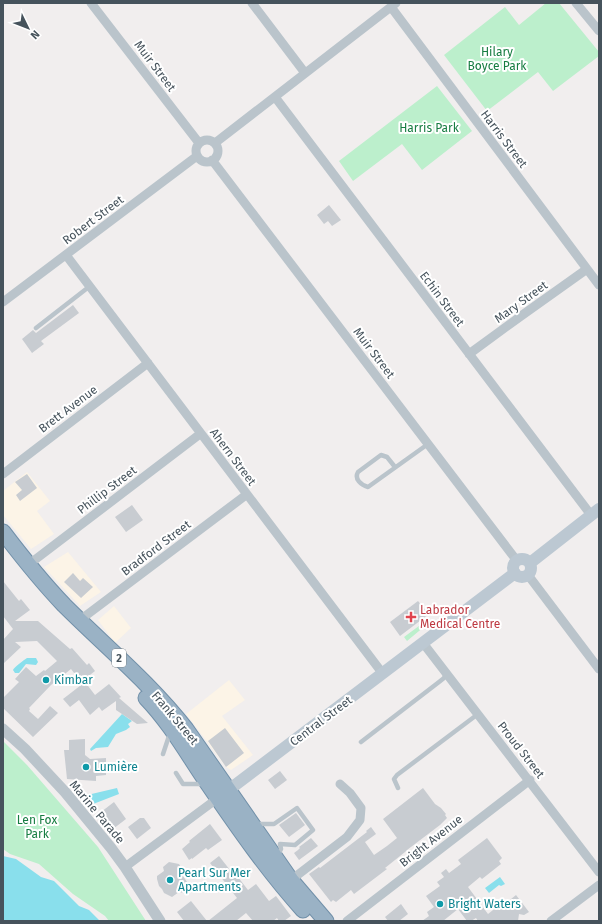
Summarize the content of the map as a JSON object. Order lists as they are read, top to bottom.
{
  "streets": {
    "highway": ["2", "Frank Street"],
    "main road": ["Central Street"],
    "street": [
      "Muir Street",
      "Harris Street",
      "Robert Street",
      "Echin Street",
      "Mary Street",
      "Brett Avenue",
      "Ahern Street",
      "Phillip Street",
      "Bradford Street",
      "Proud Street",
      "Marine Parade",
      "Bright Avenue"
    ]
  },
  "crossings": [
    ["Muir Street", "Robert Street"],
    ["Muir Street", "Central Street"],
    ["Harris Street", "Mary Street"],
    ["Robert Street", "Ahern Street"],
    ["Echin Street", "Mary Street"],
    ["Brett Avenue", "Ahern Street"],
    ["Ahern Street", "Phillip Street"],
    ["Ahern Street", "Bradford Street"],
    ["Ahern Street", "Central Street"],
    ["Phillip Street", "Frank Street"],
    ["Bradford Street", "Frank Street"],
    ["Frank Street", "Central Street"],
    ["Central Street", "Proud Street"],
    ["Central Street", "Marine Parade"],
    ["Proud Street", "Bright Avenue"]
  ],
  "parks": ["Hilary Boyce Park", "Harris Park", "Len Fox Park"],
  "places": {
    "health": ["Labrador Medical Centre"],
    "other": [
      "Kimbar",
      "Lumière",
      "Pearl Sur Mer Apartments",
      "Bright Waters"
    ]
  },
  "north": "bottom right"
}
